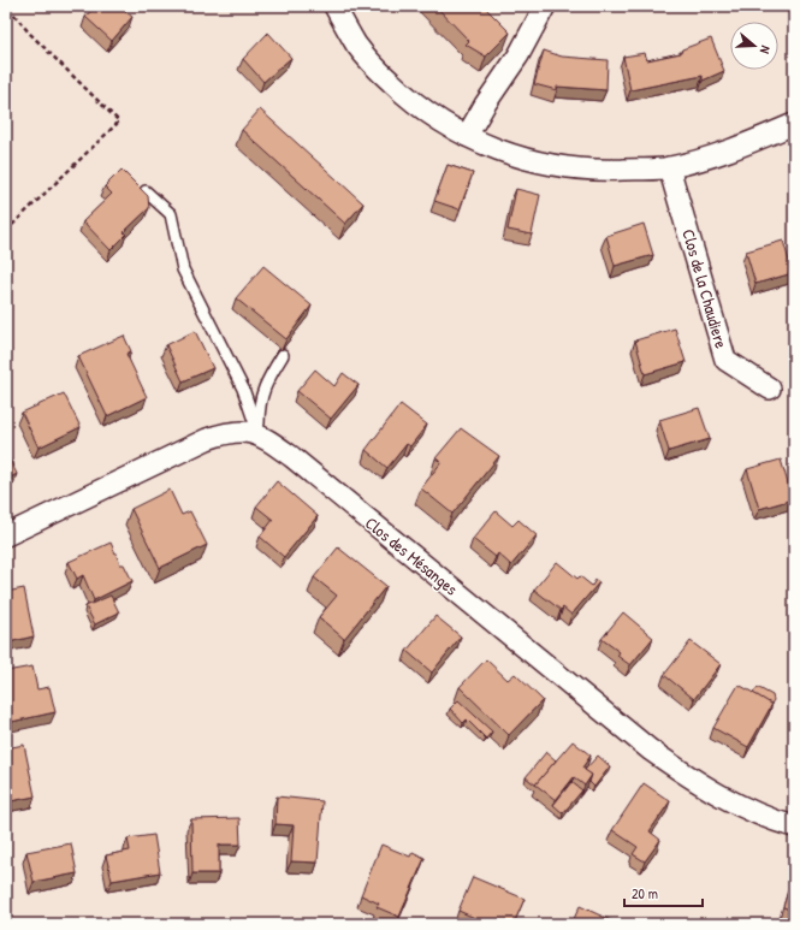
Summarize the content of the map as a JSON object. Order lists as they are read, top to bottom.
{
  "streets": {
    "street": ["Clos de la Chaudiere", "Clos des Mésanges"]
  },
  "scale_bar": "20 m",
  "north": "right"
}
